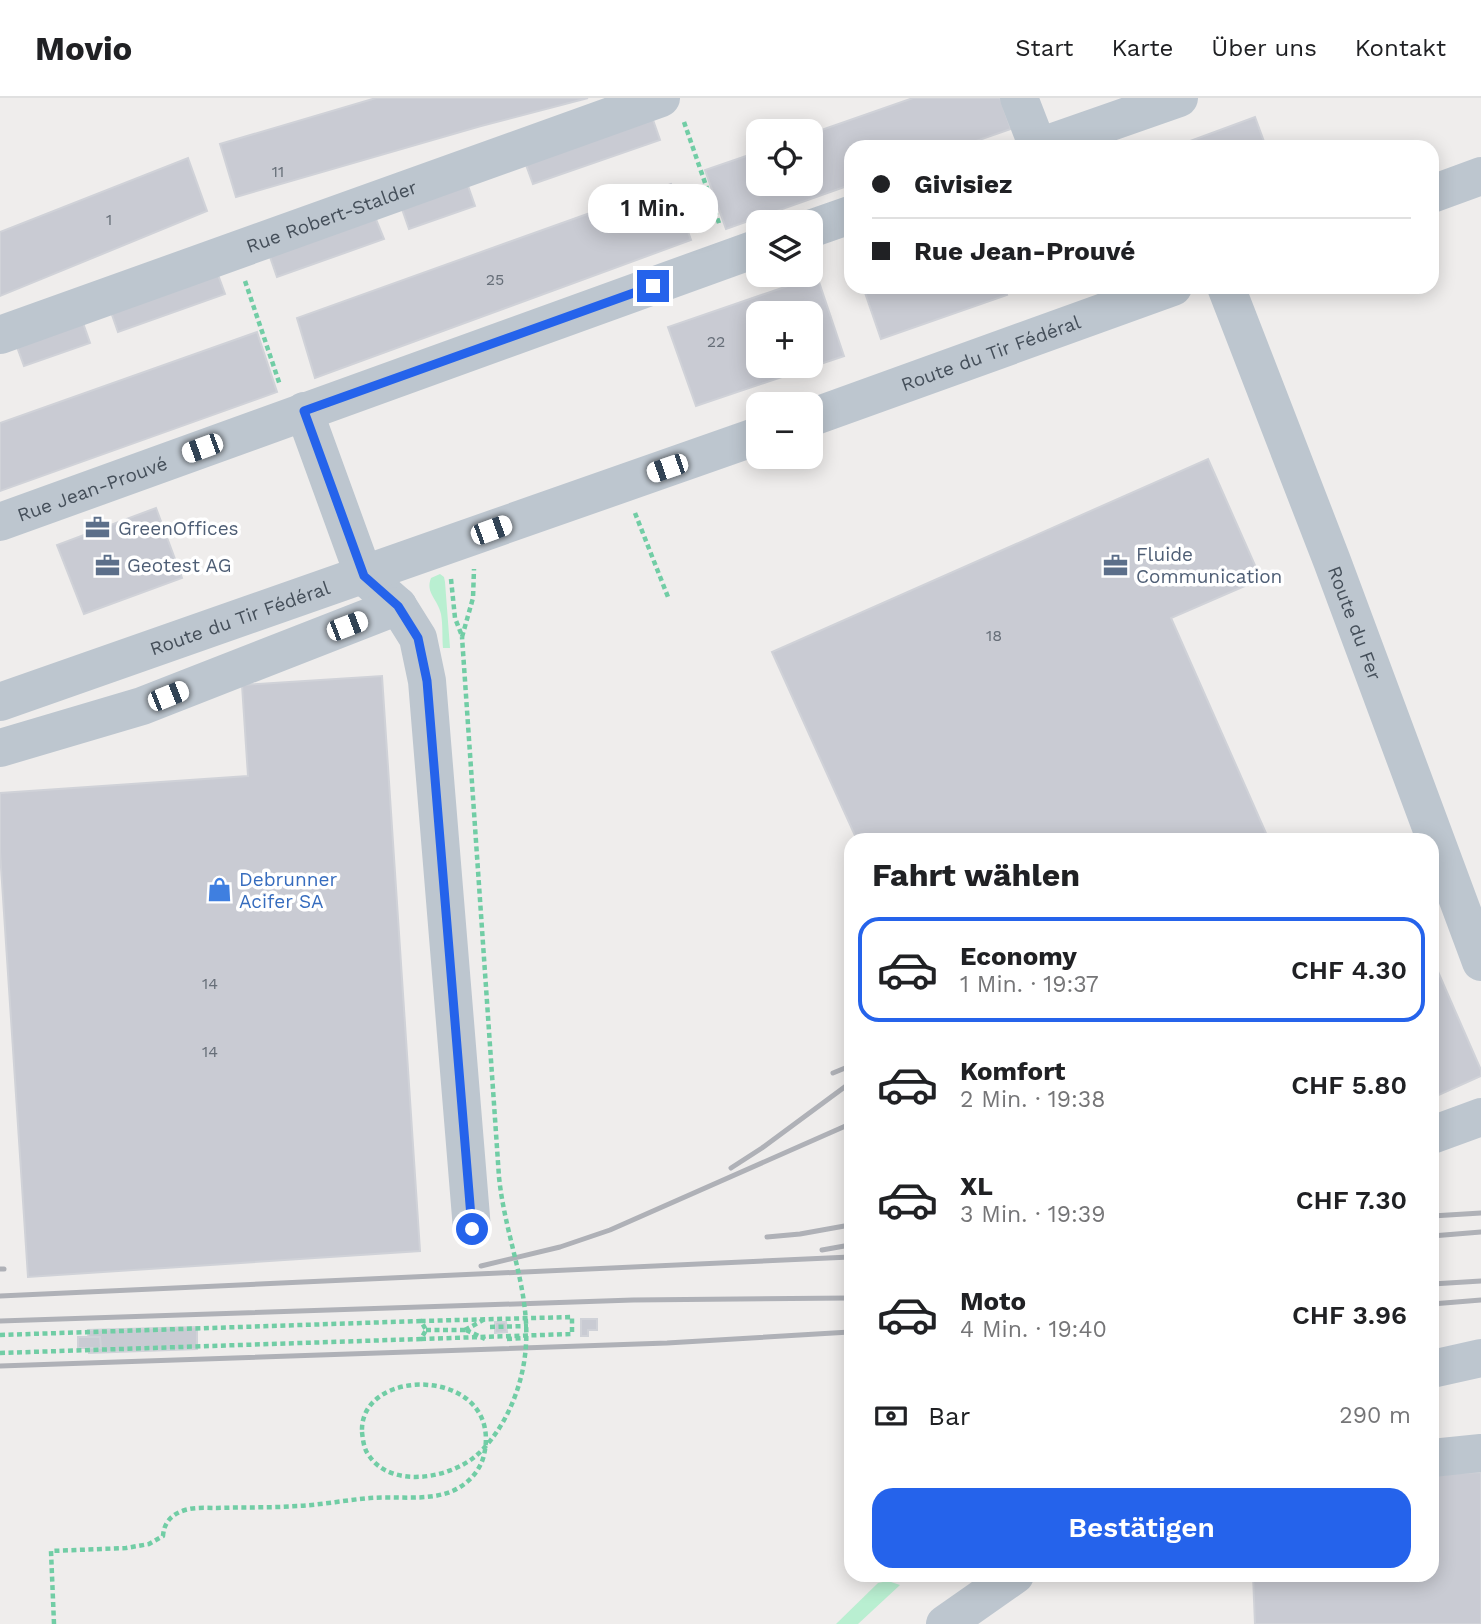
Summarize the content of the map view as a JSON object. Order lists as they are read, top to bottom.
{
  "streets": {
    "street": [
      "Rue Robert-Stalder",
      "Route du Tir Fédéral",
      "Rue Jean-Prouvé",
      "Route du Fer"
    ]
  },
  "places": {
    "office": ["GreenOffices", "Geotest AG", "Fluide Communication"],
    "shop": ["Debrunner Acifer SA"]
  },
  "house_numbers": [
    "11",
    "1",
    "25",
    "22",
    "18",
    "14",
    "14"
  ],
  "page": {
    "header": "Movio",
    "nav": [
      "Start",
      "Karte",
      "Über uns",
      "Kontakt"
    ],
    "map_buttons": ["+", "−"],
    "banner": ["Givisiez", "Rue Jean-Prouvé"],
    "bubble": "1 Min.",
    "heading": "Fahrt wählen",
    "list": [
      {
        "name": "Economy",
        "note": "1 Min. · 19:37",
        "value": "CHF 4.30"
      },
      {
        "name": "Komfort",
        "note": "2 Min. · 19:38",
        "value": "CHF 5.80"
      },
      {
        "name": "XL",
        "note": "3 Min. · 19:39",
        "value": "CHF 7.30"
      },
      {
        "name": "Moto",
        "note": "4 Min. · 19:40",
        "value": "CHF 3.96"
      }
    ],
    "pay": ["Bar", "290 m"],
    "buttons": "Bestätigen"
  }
}
